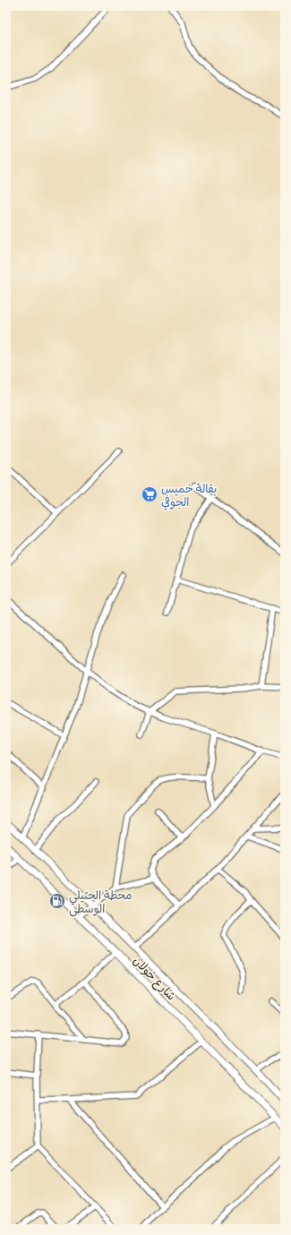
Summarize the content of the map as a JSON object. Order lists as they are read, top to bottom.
{
  "streets": {
    "main road": ["شارع خولان"]
  },
  "places": {
    "supermarket": ["بقالة خميس الجوفي"],
    "fuel station": ["محطة الحثيلي الوسطى"]
  }
}
